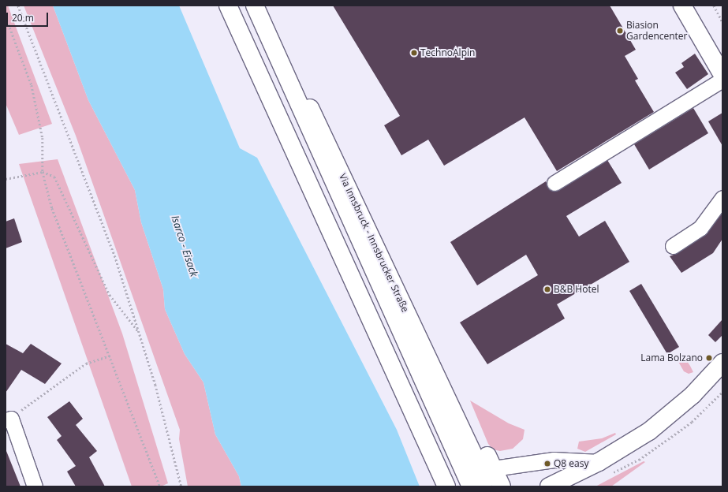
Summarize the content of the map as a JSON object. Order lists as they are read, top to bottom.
{
  "streets": {
    "main road": ["Via Innsbruck - Innsbrucker Straße"]
  },
  "water": ["Isarco - Eisack"],
  "places": [
    "Biasion Gardencenter",
    "TechnoAlpin",
    "B&B Hotel",
    "Lama Bolzano",
    "Q8 easy"
  ],
  "scale_bar": "20 m"
}
